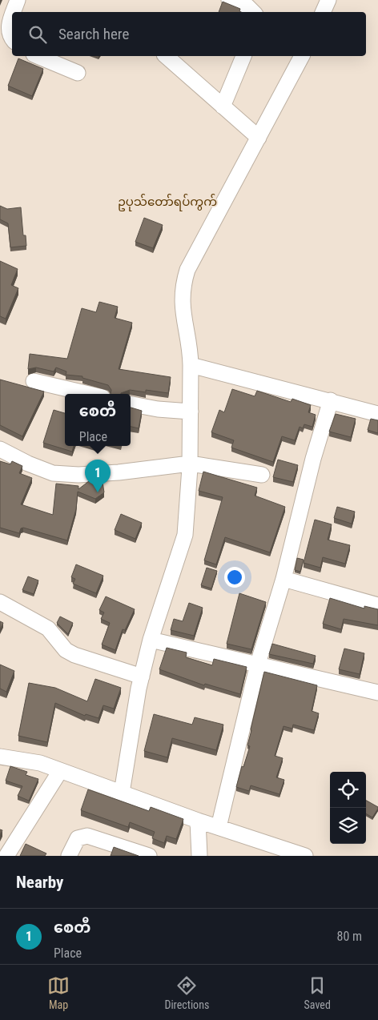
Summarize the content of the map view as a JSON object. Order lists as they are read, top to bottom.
{
  "districts": ["ဥပုသ်တော်ရပ်ကွက်"],
  "page": {
    "search": "Search here",
    "popup": ["စေတီ", "Place"],
    "pins": "1",
    "heading": "Nearby",
    "list": [
      {
        "mark": "1",
        "name": "စေတီ",
        "note": "Place",
        "value": "80 m"
      }
    ],
    "nav": ["Map", "Directions", "Saved"]
  }
}
